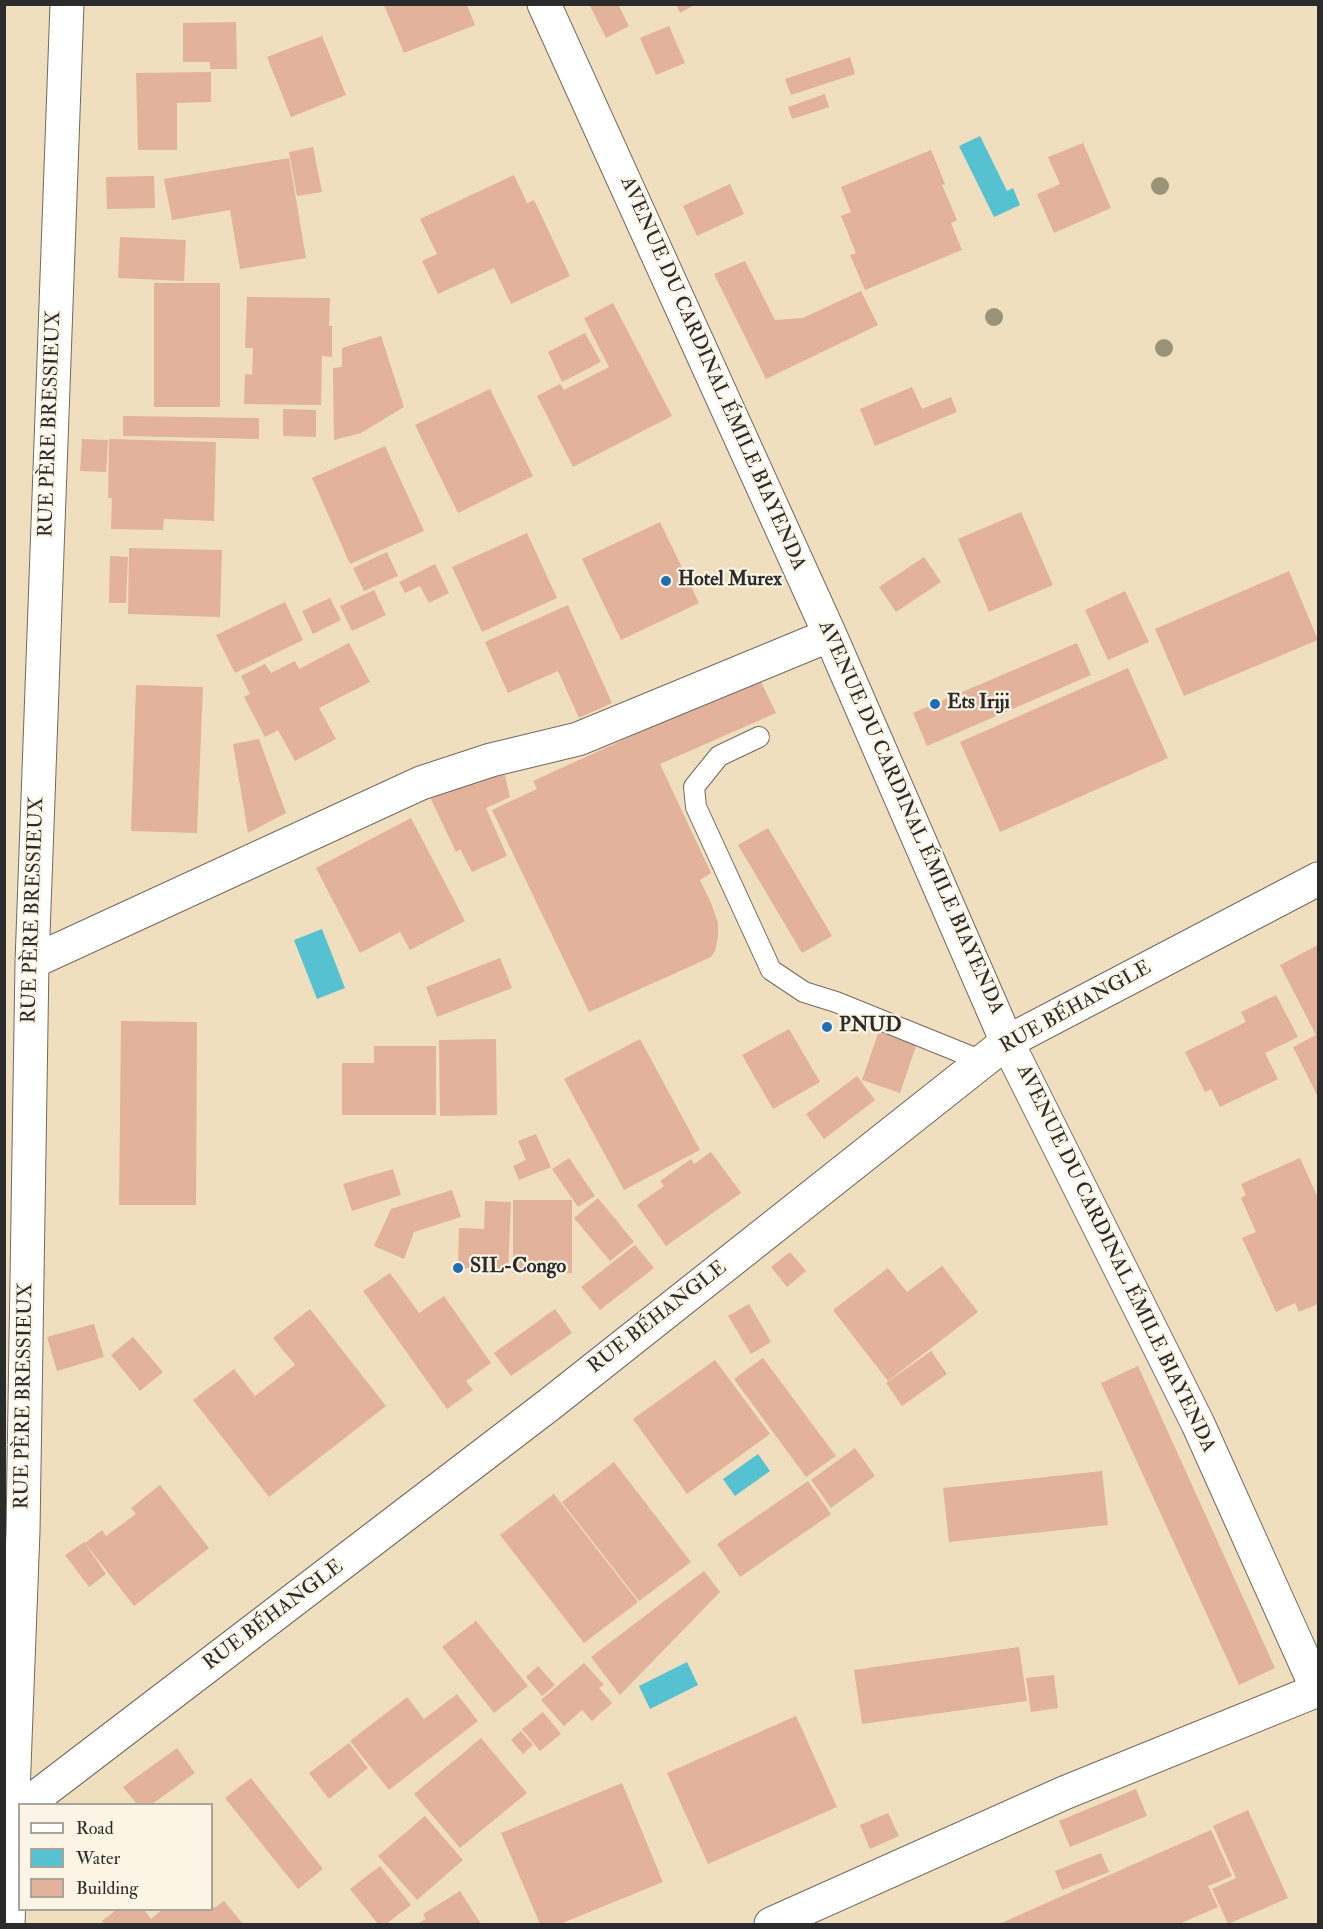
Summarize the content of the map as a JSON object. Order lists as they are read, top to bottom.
{
  "streets": {
    "street": ["AVENUE DU CARDINAL ÉMILE BIAYENDA", "RUE PÈRE BRESSIEUX", "RUE BÉHANGLE"]
  },
  "crossings": [
    ["AVENUE DU CARDINAL ÉMILE BIAYENDA", "RUE BÉHANGLE"]
  ],
  "places": [
    "Hotel Murex",
    "Ets Iriji",
    "PNUD",
    "SIL-Congo"
  ],
  "legend": ["Road", "Water", "Building"]
}
